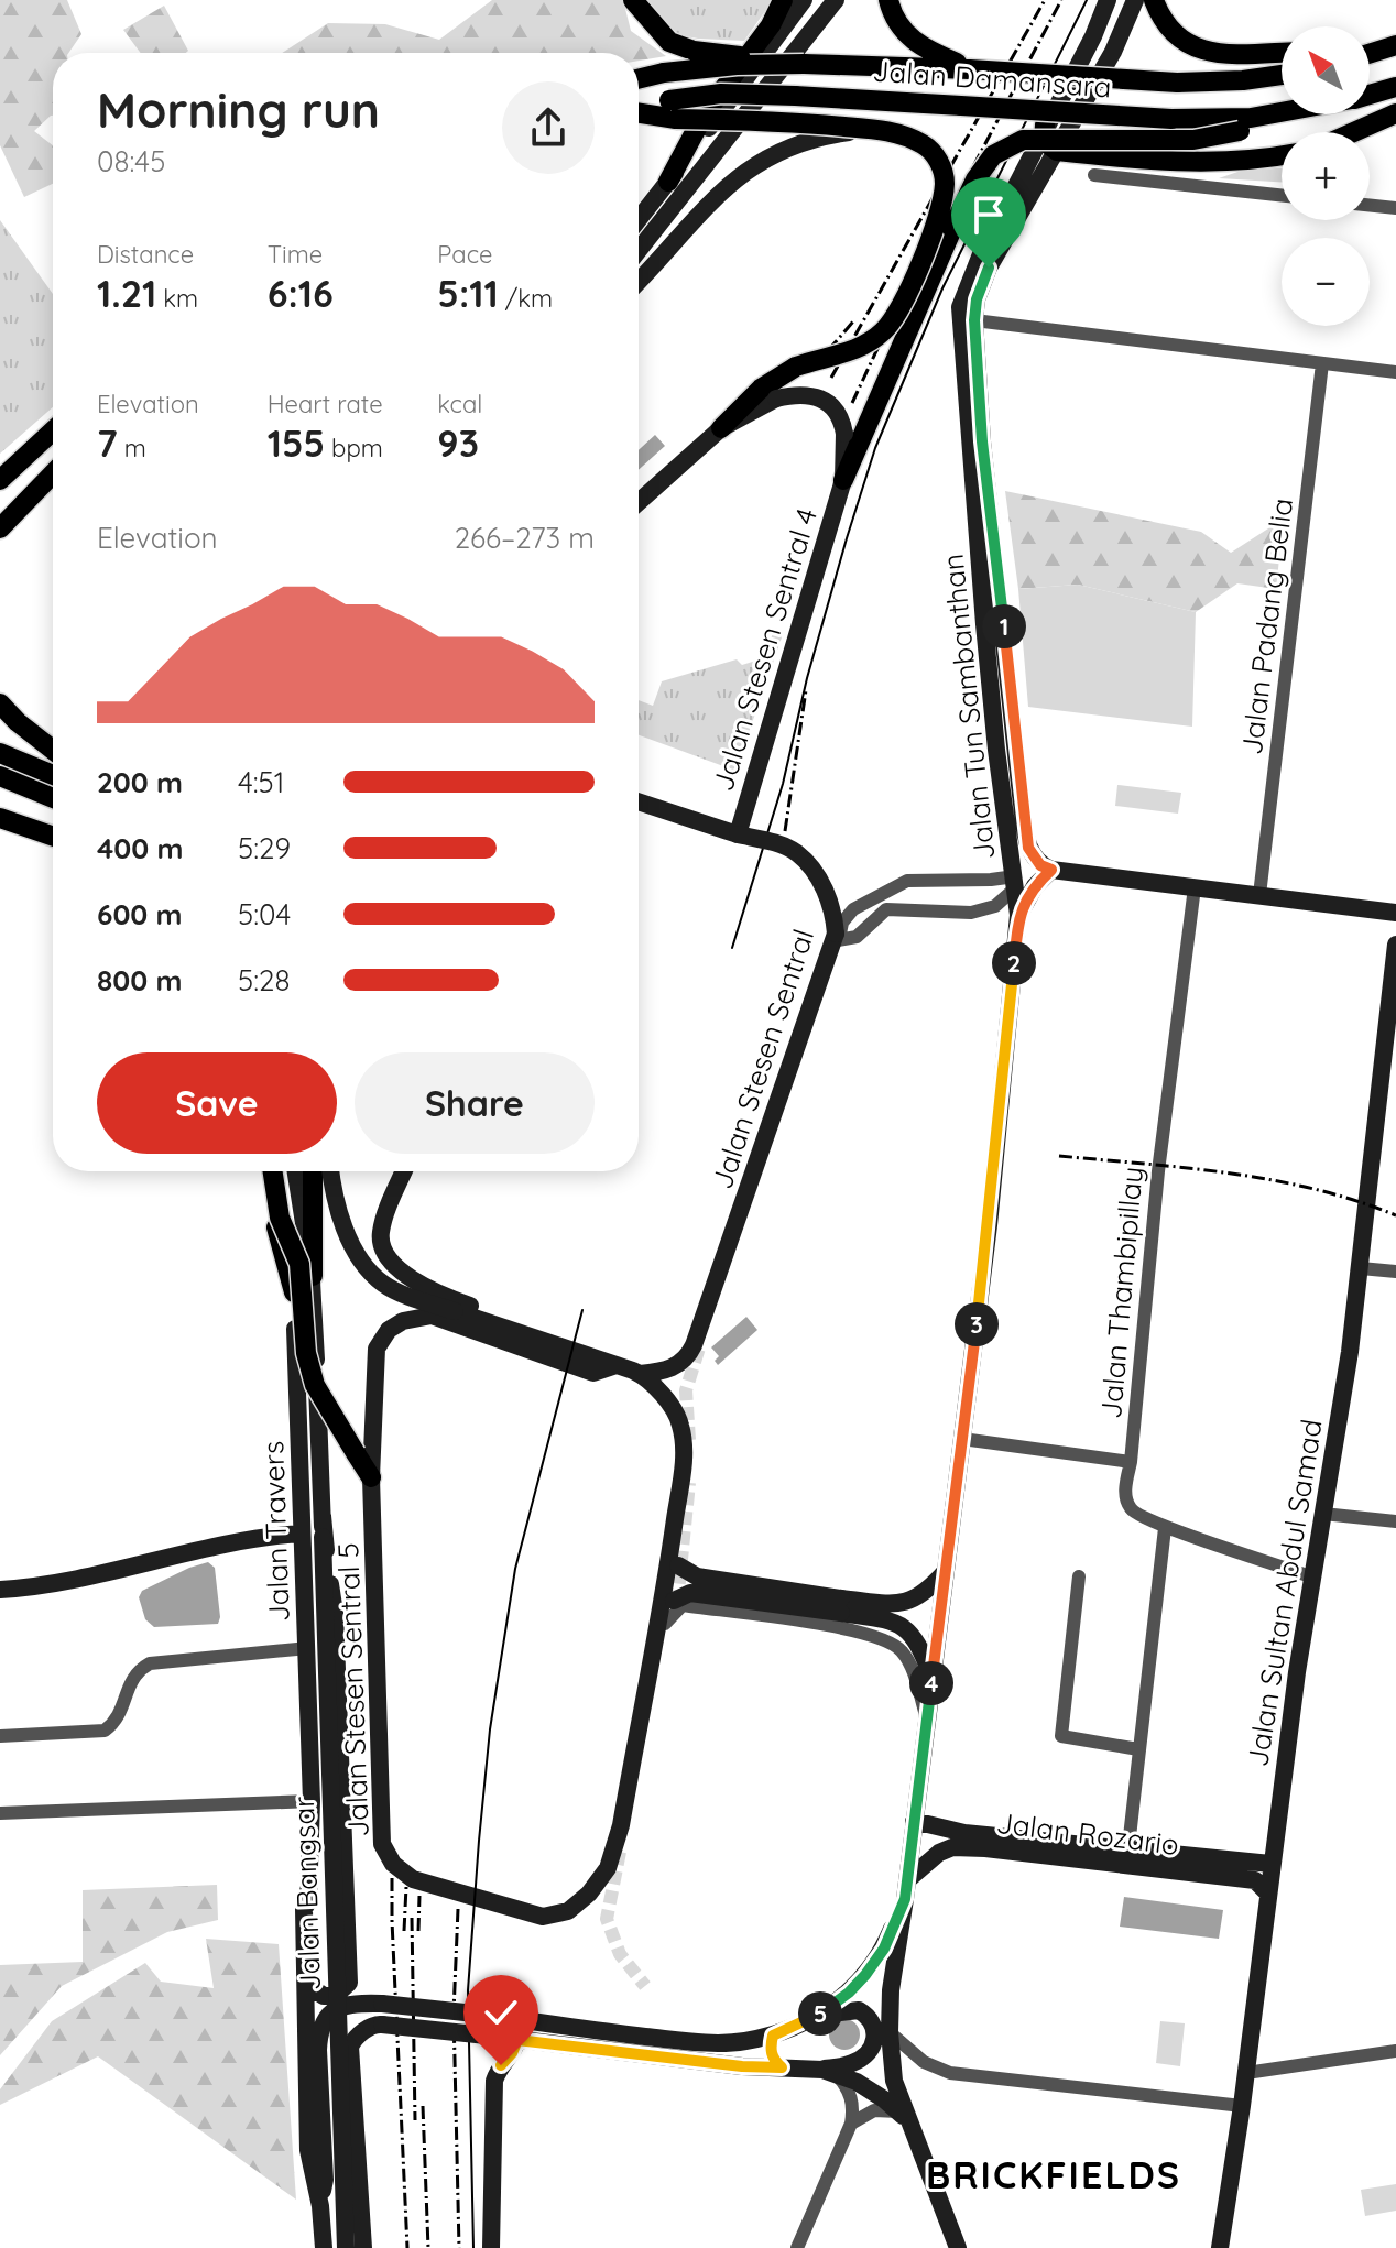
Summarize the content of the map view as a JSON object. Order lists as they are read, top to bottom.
{
  "streets": {
    "main road": [
      "Jalan Damansara",
      "Jalan Stesen Sentral 4",
      "Jalan Tun Sambanthan",
      "Jalan Stesen Sentral",
      "Jalan Travers",
      "Jalan Sultan Abdul Samad",
      "Jalan Stesen Sentral 5",
      "Jalan Rozario",
      "Jalan Bangsar"
    ],
    "street": ["Jalan Padang Belia", "Jalan Thambipillay"]
  },
  "crossings": [
    ["Jalan Stesen Sentral 4", "Jalan Stesen Sentral"],
    ["Jalan Tun Sambanthan", "Jalan Rozario"],
    ["Jalan Thambipillay", "Jalan Sultan Abdul Samad"],
    ["Jalan Travers", "Jalan Bangsar"],
    ["Jalan Sultan Abdul Samad", "Jalan Rozario"]
  ],
  "districts": ["BRICKFIELDS"],
  "north": "top left",
  "page": {
    "map_buttons": ["+", "−"],
    "heading": ["Morning run", "08:45"],
    "stats": [
      ["Distance", "1.21 km"],
      ["Time", "6:16"],
      ["Pace", "5:11 /km"],
      ["Elevation", "7 m"],
      ["Heart rate", "155 bpm"],
      ["kcal", "93"]
    ],
    "chart": ["Elevation", "266–273 m"],
    "pins": [
      "1",
      "2",
      "3",
      "4",
      "5"
    ],
    "list": [
      {
        "name": "200 m",
        "note": "4:51"
      },
      {
        "name": "400 m",
        "note": "5:29"
      },
      {
        "name": "600 m",
        "note": "5:04"
      },
      {
        "name": "800 m",
        "note": "5:28"
      }
    ],
    "buttons": ["Save", "Share"]
  }
}
